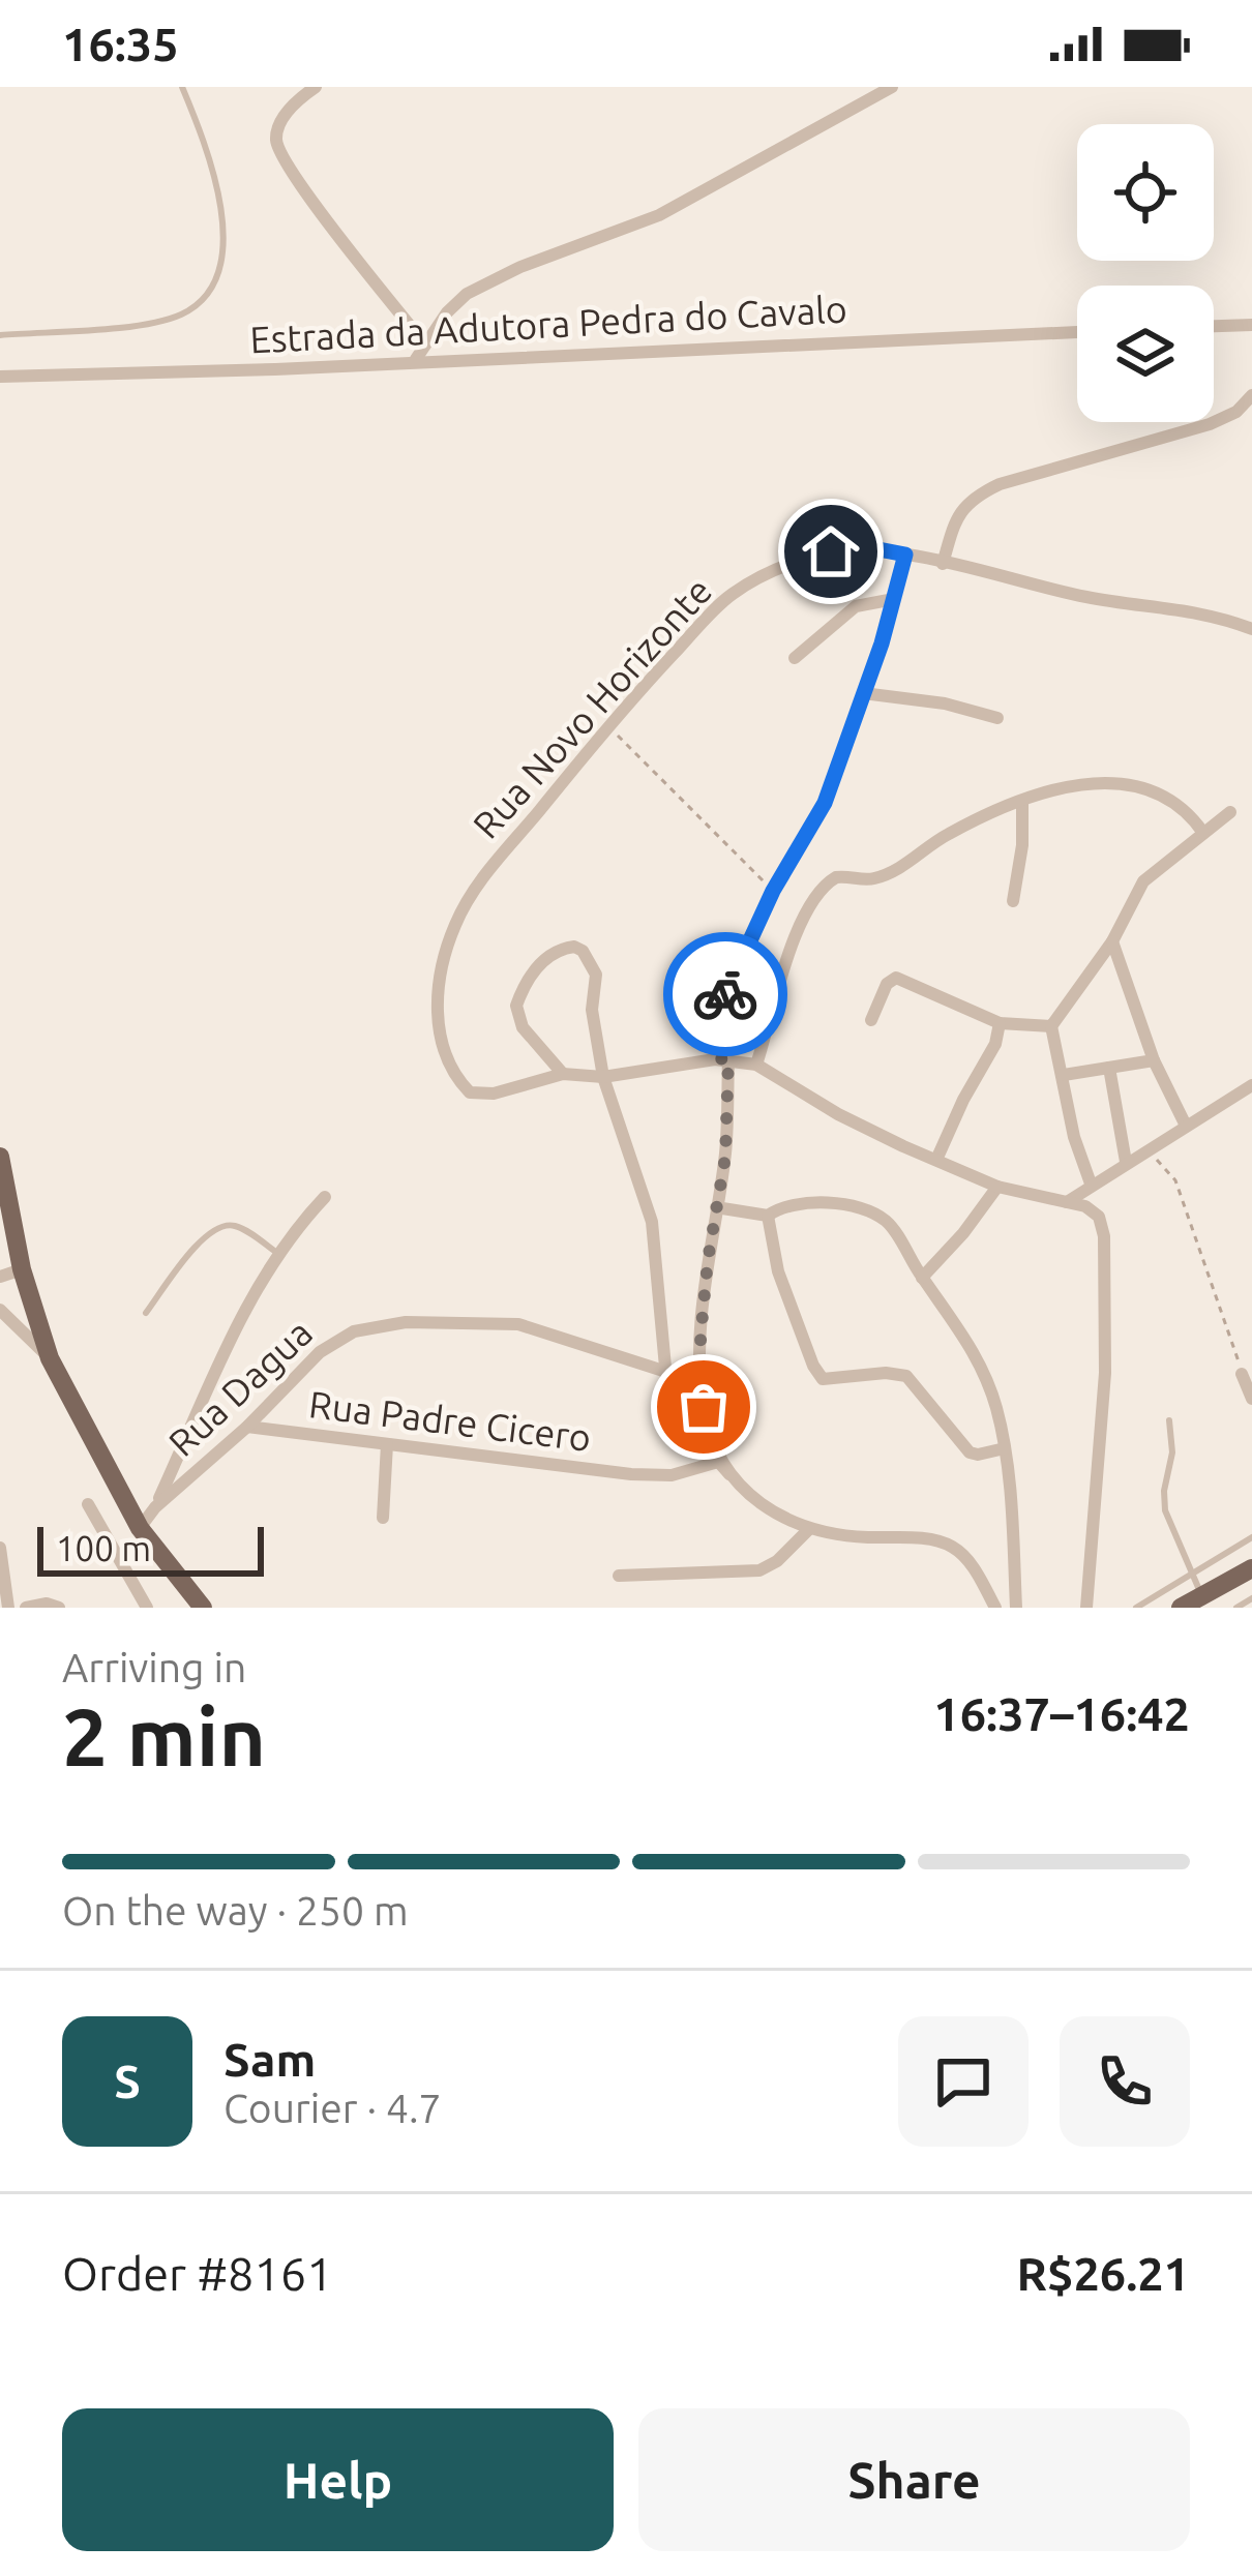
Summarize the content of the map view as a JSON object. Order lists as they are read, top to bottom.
{
  "streets": {
    "street": [
      "Estrada da Adutora Pedra do Cavalo",
      "Rua Novo Horizonte",
      "Rua Dagua",
      "Rua Padre Cicero"
    ]
  },
  "crossings": [
    ["Rua Dagua", "Rua Padre Cicero"]
  ],
  "scale_bar": "100 m",
  "page": {
    "status": "16:35",
    "scale": "100 m",
    "heading": ["2 min", "Arriving in", "16:37–16:42"],
    "panel": [
      "Sam",
      "Courier · 4.7",
      "Order #8161",
      "R$26.21"
    ],
    "bar": "On the way · 250 m",
    "round": "S",
    "buttons": ["Help", "Share"]
  }
}
